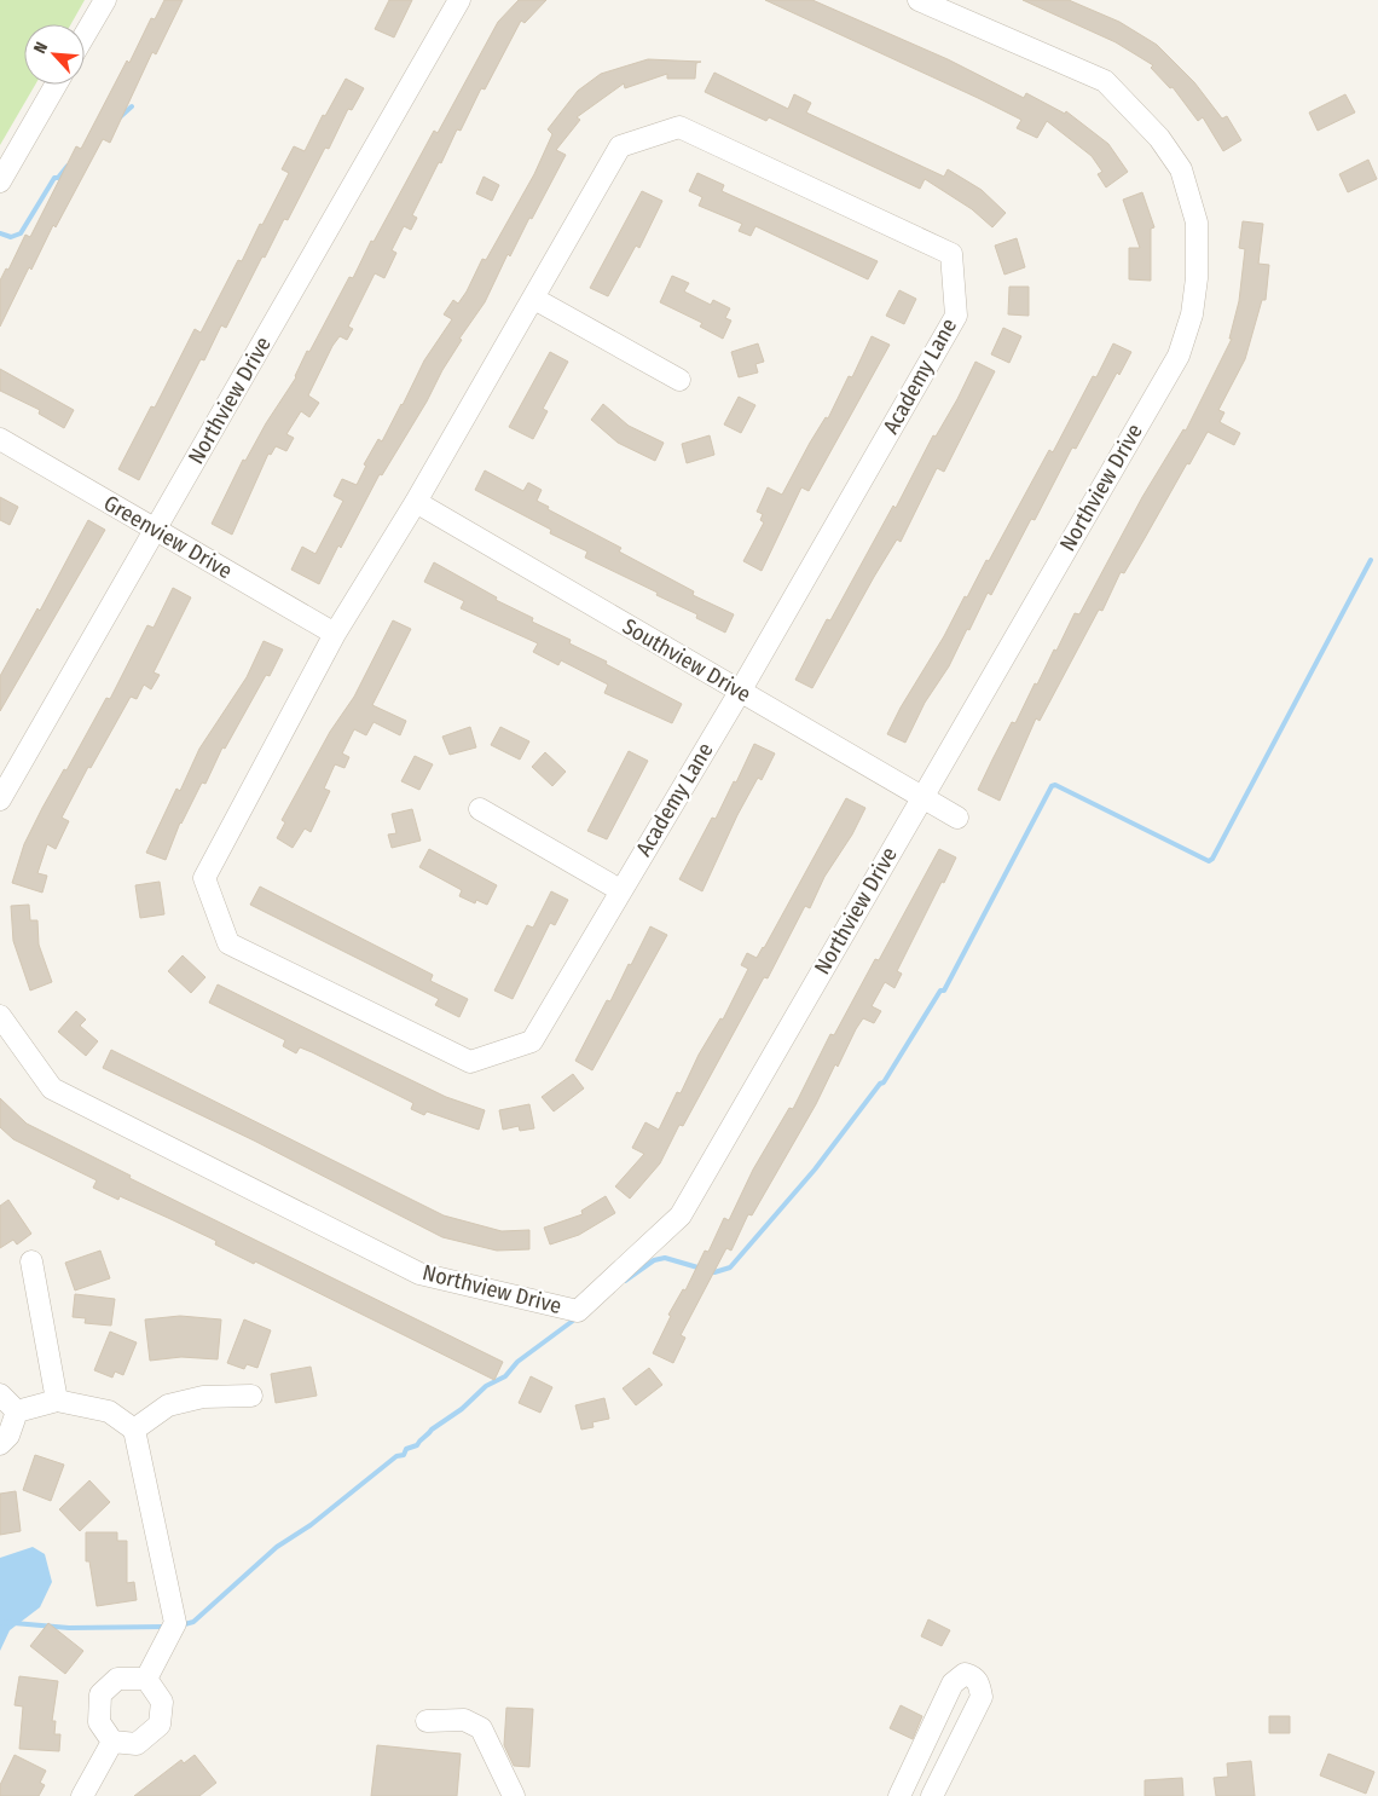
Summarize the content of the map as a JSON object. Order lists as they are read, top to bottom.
{
  "streets": {
    "street": [
      "Academy Lane",
      "Northview Drive",
      "Greenview Drive",
      "Southview Drive"
    ]
  },
  "crossings": [
    ["Academy Lane", "Greenview Drive"],
    ["Academy Lane", "Southview Drive"],
    ["Northview Drive", "Greenview Drive"],
    ["Northview Drive", "Southview Drive"]
  ],
  "north": "top left"
}
